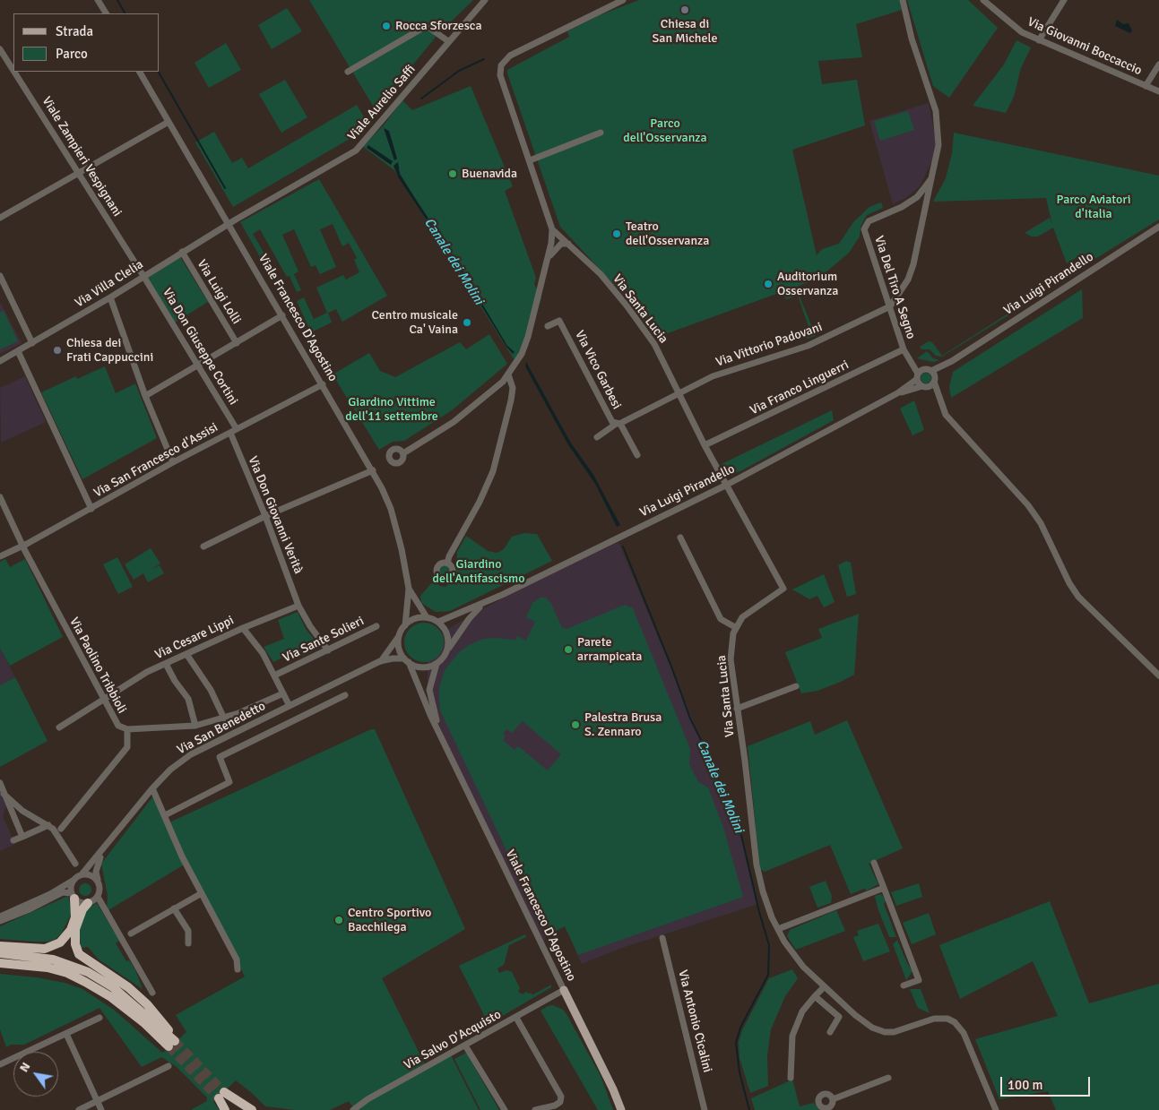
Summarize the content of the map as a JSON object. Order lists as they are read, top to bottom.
{
  "streets": {
    "main road": ["Viale Francesco D'Agostino"],
    "street": [
      "Via Giovanni Boccaccio",
      "Viale Aurelio Saffi",
      "Viale Zampieri Vespignani",
      "Via Villa Clelia",
      "Via Luigi Pirandello",
      "Via Del Tiro A Segno",
      "Via Luigi Lolli",
      "Via Santa Lucia",
      "Via Vittorio Padovani",
      "Via Don Giuseppe Cortini",
      "Via Vico Garbesi",
      "Via Franco Linguerri",
      "Via San Francesco d'Assisi",
      "Via Don Giovanni Verità",
      "Via Cesare Lippi",
      "Via Sante Solieri",
      "Via Paolino Tribbioli",
      "Via San Benedetto",
      "Via Antonio Cicalini",
      "Via Salvo D'Acquisto"
    ]
  },
  "crossings": [
    ["Viale Aurelio Saffi", "Via Villa Clelia"],
    ["Viale Aurelio Saffi", "Viale Francesco D'Agostino"],
    ["Viale Zampieri Vespignani", "Via Villa Clelia"],
    ["Viale Zampieri Vespignani", "Via Don Giuseppe Cortini"],
    ["Via Villa Clelia", "Via Luigi Lolli"],
    ["Via Villa Clelia", "Viale Francesco D'Agostino"],
    ["Via Villa Clelia", "Via Don Giuseppe Cortini"],
    ["Via Luigi Pirandello", "Via Del Tiro A Segno"],
    ["Via Luigi Pirandello", "Via Santa Lucia"],
    ["Via Luigi Pirandello", "Viale Francesco D'Agostino"],
    ["Via Luigi Pirandello", "Via San Benedetto"],
    ["Via Del Tiro A Segno", "Via Vittorio Padovani"],
    ["Via Del Tiro A Segno", "Via Franco Linguerri"],
    ["Via Santa Lucia", "Via Vittorio Padovani"],
    ["Via Santa Lucia", "Via Vico Garbesi"],
    ["Via Santa Lucia", "Via Franco Linguerri"],
    ["Viale Francesco D'Agostino", "Via San Francesco d'Assisi"],
    ["Viale Francesco D'Agostino", "Via San Benedetto"],
    ["Viale Francesco D'Agostino", "Via Salvo D'Acquisto"],
    ["Via Vittorio Padovani", "Via Vico Garbesi"],
    ["Via Don Giuseppe Cortini", "Via San Francesco d'Assisi"],
    ["Via San Francesco d'Assisi", "Via Don Giovanni Verità"],
    ["Via San Francesco d'Assisi", "Via Paolino Tribbioli"],
    ["Via Don Giovanni Verità", "Via Cesare Lippi"],
    ["Via Cesare Lippi", "Via Paolino Tribbioli"],
    ["Via Sante Solieri", "Via San Benedetto"]
  ],
  "water": ["Canale dei Molini"],
  "parks": [
    "Parco dell'Osservanza",
    "Parco Aviatori d'Italia",
    "Giardino Vittime dell'11 settembre",
    "Giardino dell'Antifascismo"
  ],
  "places": [
    "Chiesa di San Michele",
    "Rocca Sforzesca",
    "Buenavida",
    "Teatro dell'Osservanza",
    "Auditorium Osservanza",
    "Centro musicale Ca' Vaina",
    "Chiesa dei Frati Cappuccini",
    "Parete arrampicata",
    "Palestra Brusa S. Zennaro",
    "Centro Sportivo Bacchilega"
  ],
  "legend": ["Strada", "Parco"],
  "scale_bar": "100 m",
  "north": "top left"
}
